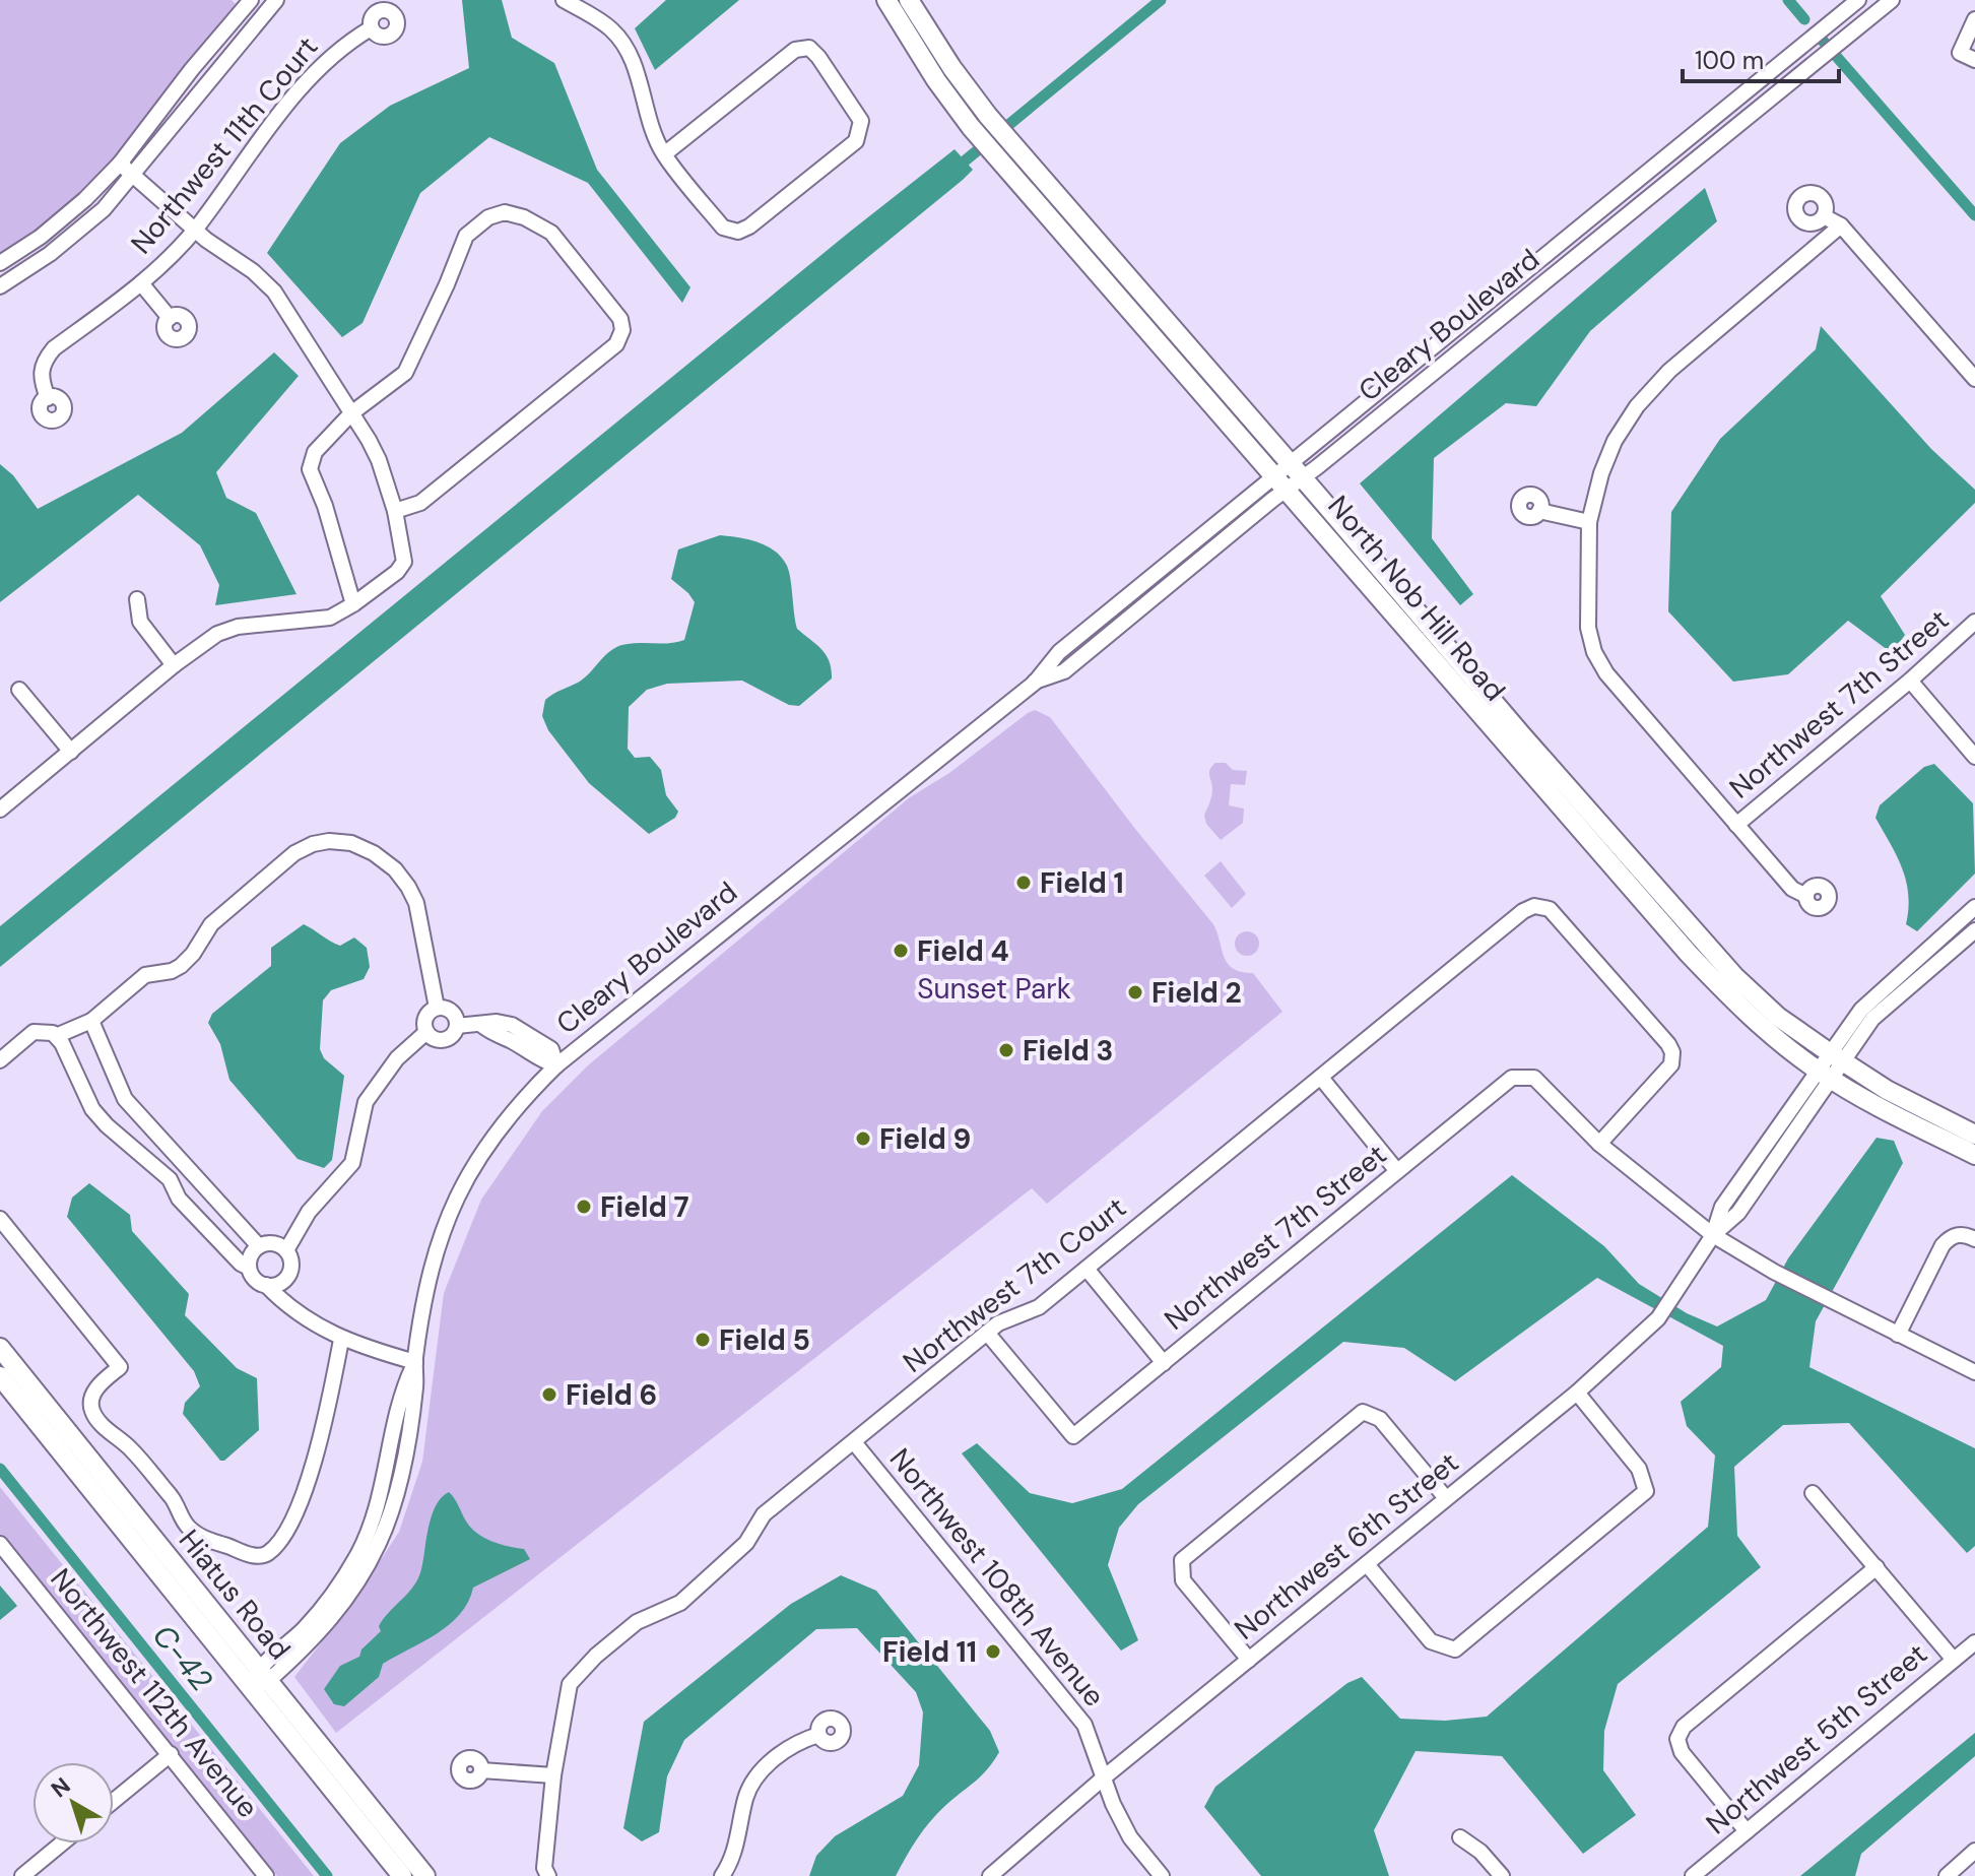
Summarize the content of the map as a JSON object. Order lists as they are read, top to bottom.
{
  "streets": {
    "main road": ["North Nob Hill Road", "Hiatus Road"],
    "street": [
      "Northwest 11th Court",
      "Cleary Boulevard",
      "Northwest 7th Street",
      "Northwest 7th Court",
      "Northwest 6th Street",
      "Northwest 108th Avenue",
      "Northwest 112th Avenue",
      "Northwest 5th Street"
    ]
  },
  "crossings": [
    ["Cleary Boulevard", "North Nob Hill Road"],
    ["Cleary Boulevard", "Hiatus Road"],
    ["North Nob Hill Road", "Northwest 6th Street"],
    ["Northwest 7th Street", "Northwest 7th Court"],
    ["Northwest 7th Court", "Northwest 108th Avenue"],
    ["Northwest 6th Street", "Northwest 108th Avenue"]
  ],
  "water": ["C-42"],
  "parks": ["Sunset Park"],
  "places": [
    "Field 1",
    "Field 4",
    "Field 2",
    "Field 3",
    "Field 9",
    "Field 7",
    "Field 5",
    "Field 6",
    "Field 11"
  ],
  "scale_bar": "100 m",
  "north": "top left"
}
